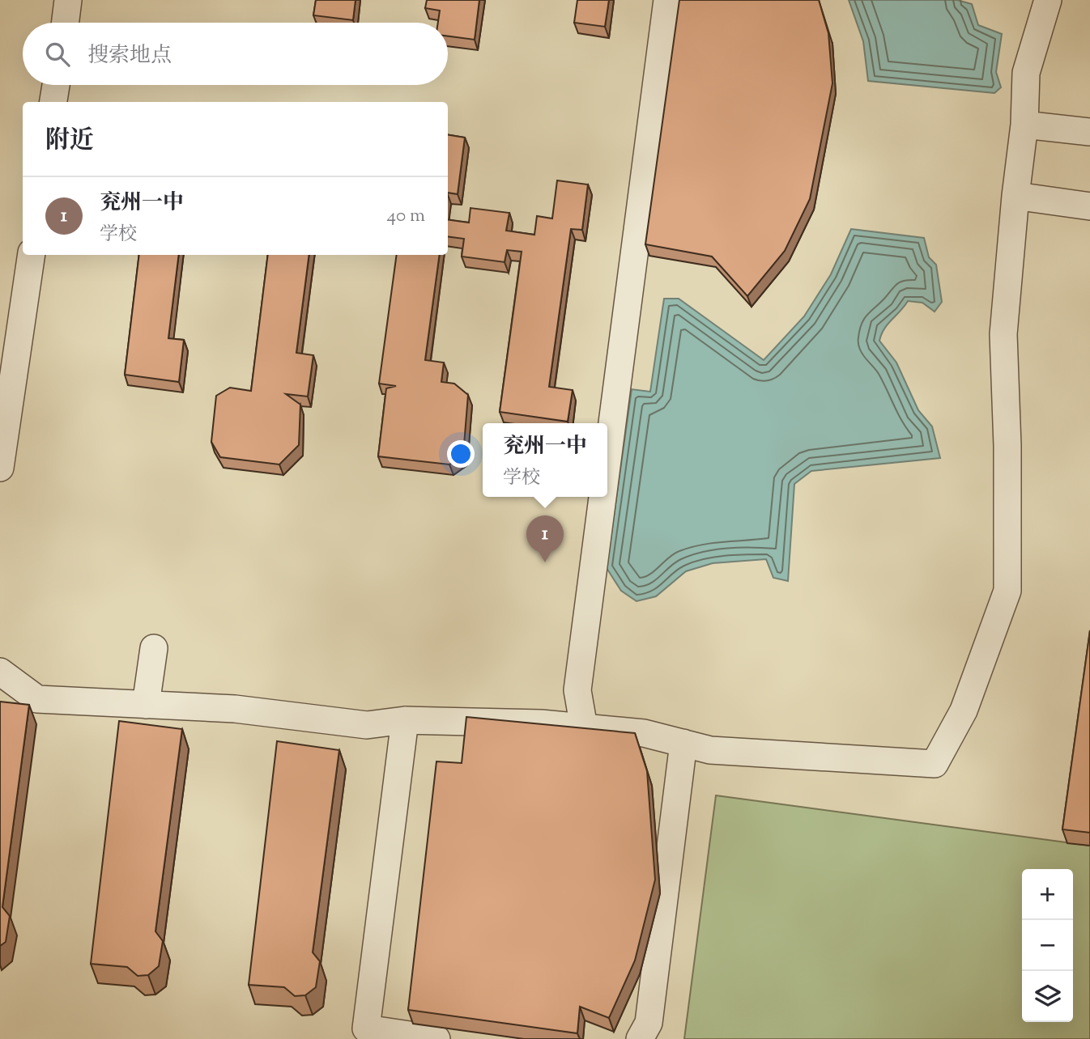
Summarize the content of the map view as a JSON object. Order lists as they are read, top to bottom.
{
  "page": {
    "search": "搜索地点",
    "heading": "附近",
    "list": [
      {
        "mark": "1",
        "name": "兖州一中",
        "note": "学校",
        "value": "40 m"
      }
    ],
    "popup": ["兖州一中", "学校"],
    "pins": "1",
    "map_buttons": ["+", "−"]
  }
}
